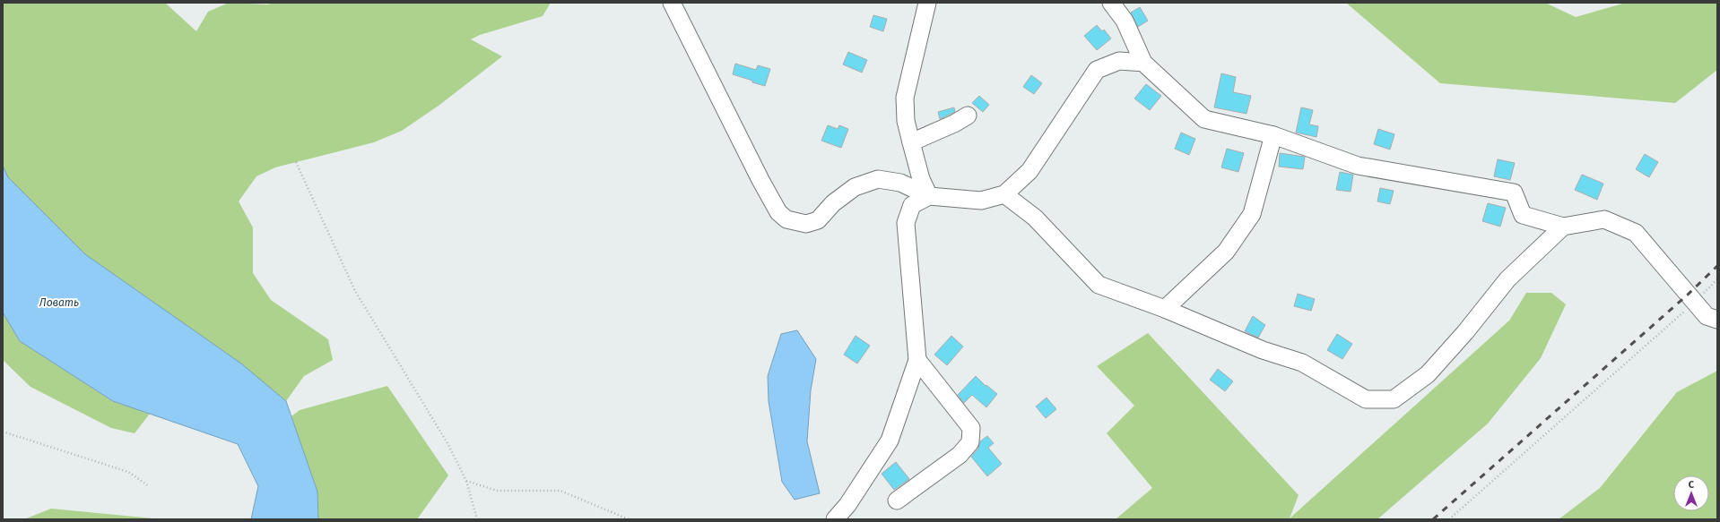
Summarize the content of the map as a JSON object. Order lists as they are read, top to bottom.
{
  "water": ["Ловать"],
  "north": "top"
}
